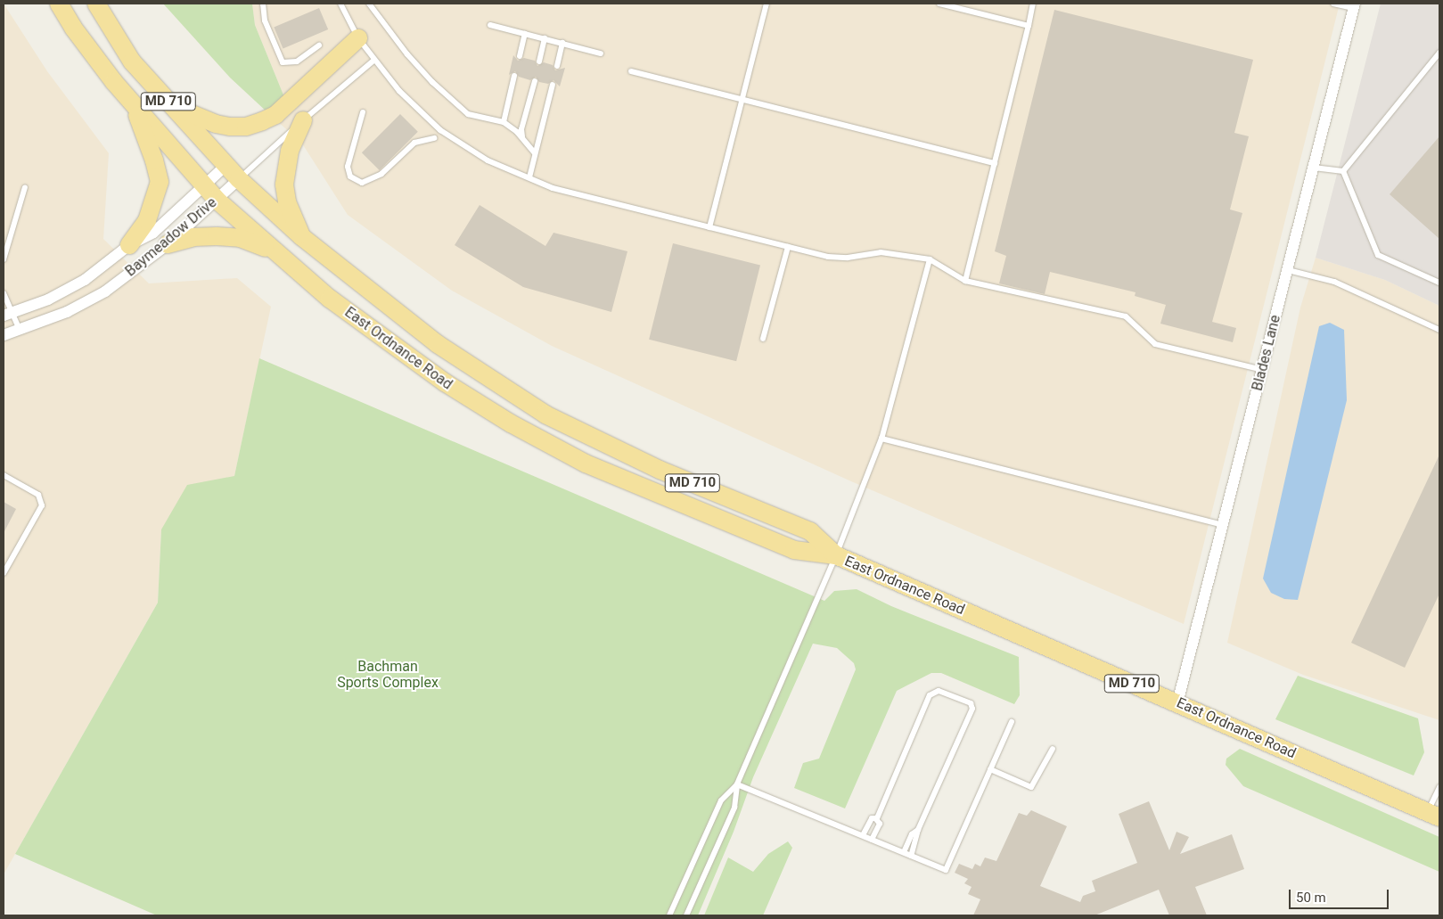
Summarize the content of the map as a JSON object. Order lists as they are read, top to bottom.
{
  "streets": {
    "main road": ["MD 710", "East Ordnance Road"],
    "street": ["Baymeadow Drive", "Blades Lane"]
  },
  "crossings": [
    ["Baymeadow Drive", "East Ordnance Road"],
    ["East Ordnance Road", "Blades Lane"]
  ],
  "parks": ["Bachman Sports Complex"],
  "scale_bar": "50 m"
}
